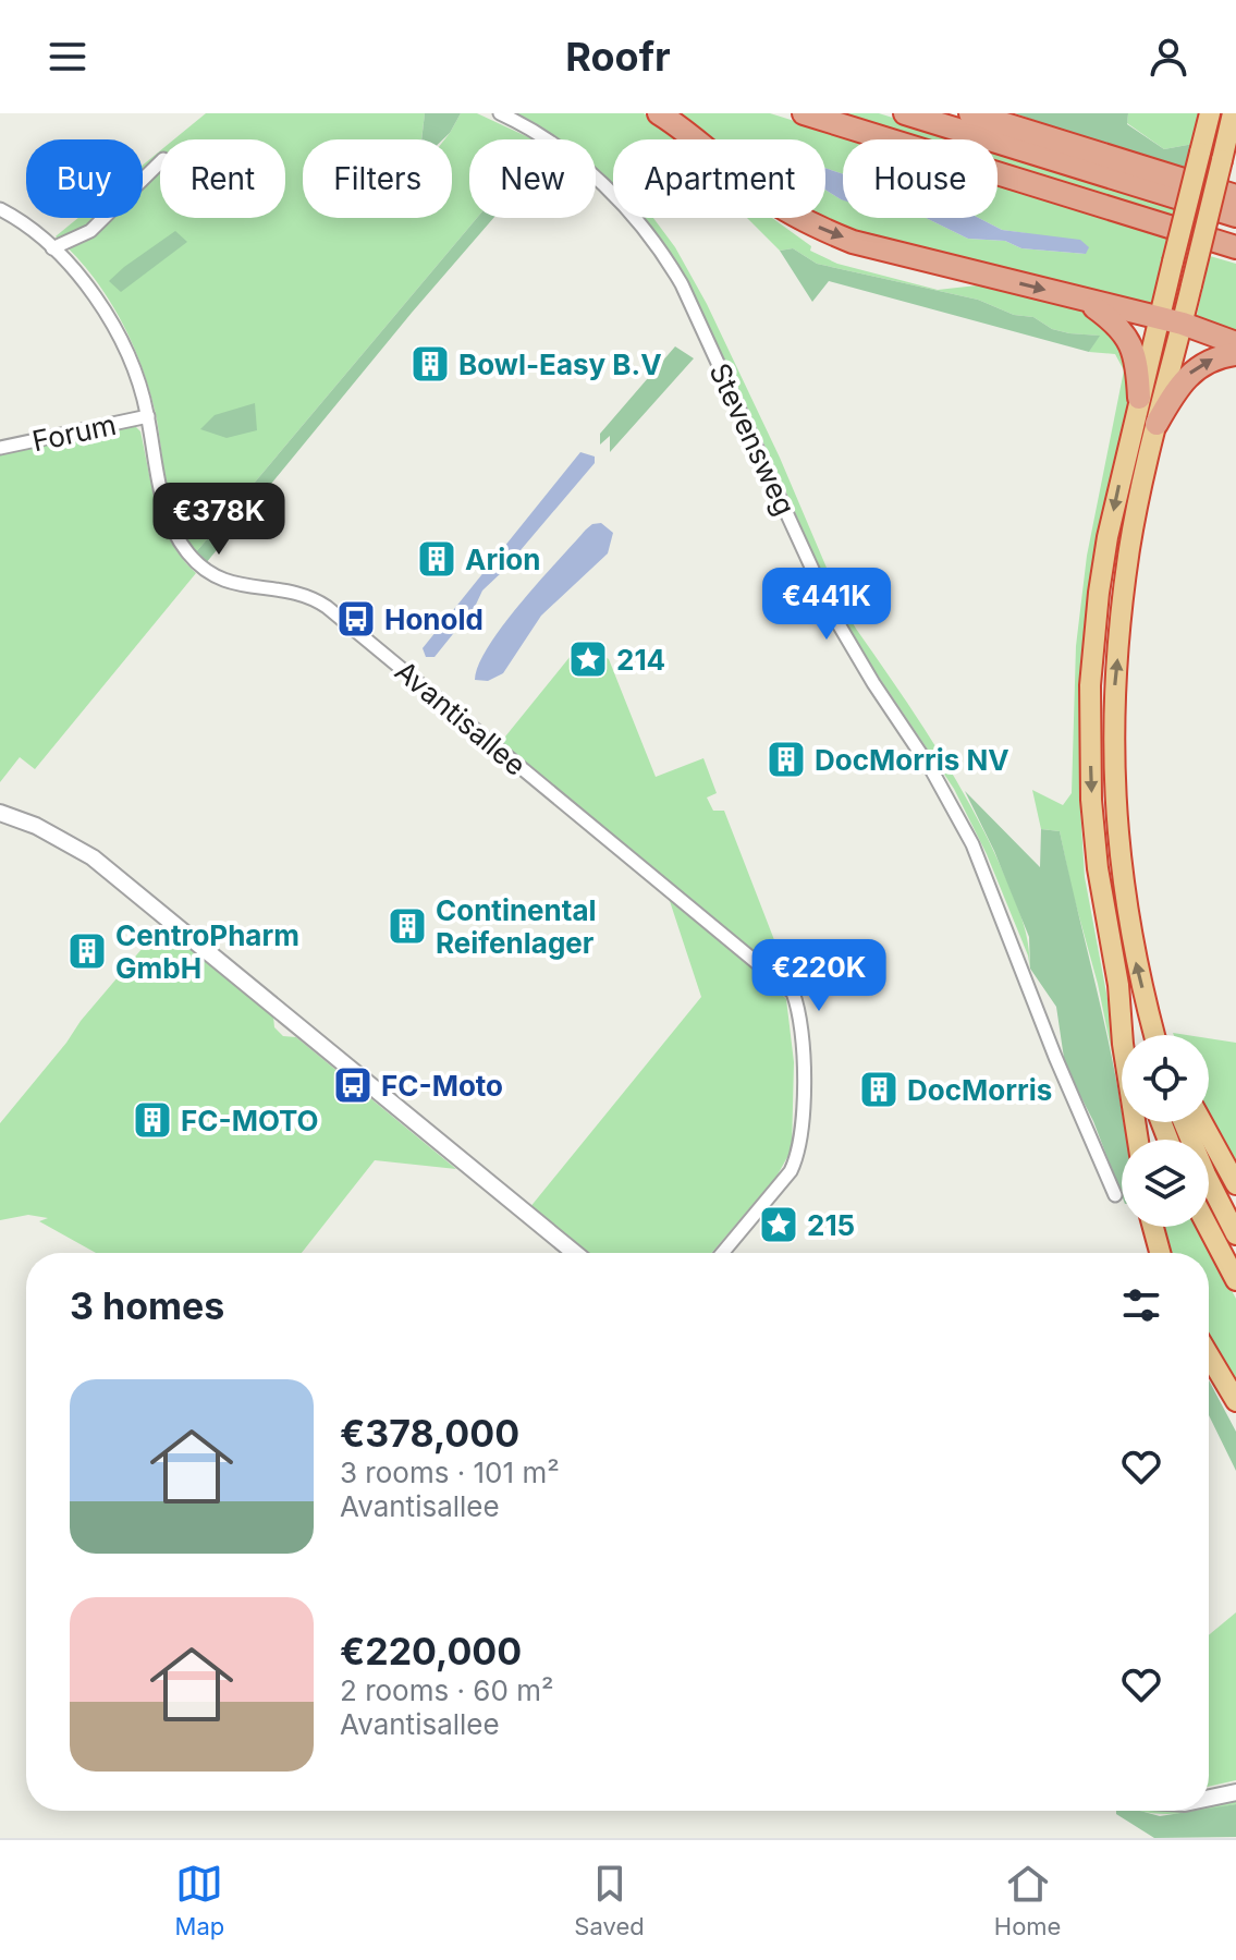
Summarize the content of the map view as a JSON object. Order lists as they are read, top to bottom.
{
  "streets": {
    "street": ["Forum", "Stevensweg", "Avantisallee"]
  },
  "crossings": [
    ["Forum", "Avantisallee"]
  ],
  "places": {
    "building": [
      "Bowl-Easy B.V",
      "Arion",
      "DocMorris NV",
      "Continental Reifenlager",
      "CentroPharm GmbH",
      "DocMorris",
      "FC-MOTO"
    ],
    "bus stop": ["Honold", "FC-Moto"],
    "place": ["214", "215"]
  },
  "page": {
    "header": "Roofr",
    "chip": [
      "Buy",
      "Rent",
      "Filters",
      "New",
      "Apartment",
      "House"
    ],
    "price": ["€378K", "€441K", "€220K"],
    "heading": "3 homes",
    "list": [
      {
        "name": "€378,000",
        "note": "3 rooms · 101 m² · Avantisallee"
      },
      {
        "name": "€220,000",
        "note": "2 rooms · 60 m² · Avantisallee"
      }
    ],
    "tabs": ["Map", "Saved", "Home"]
  }
}
